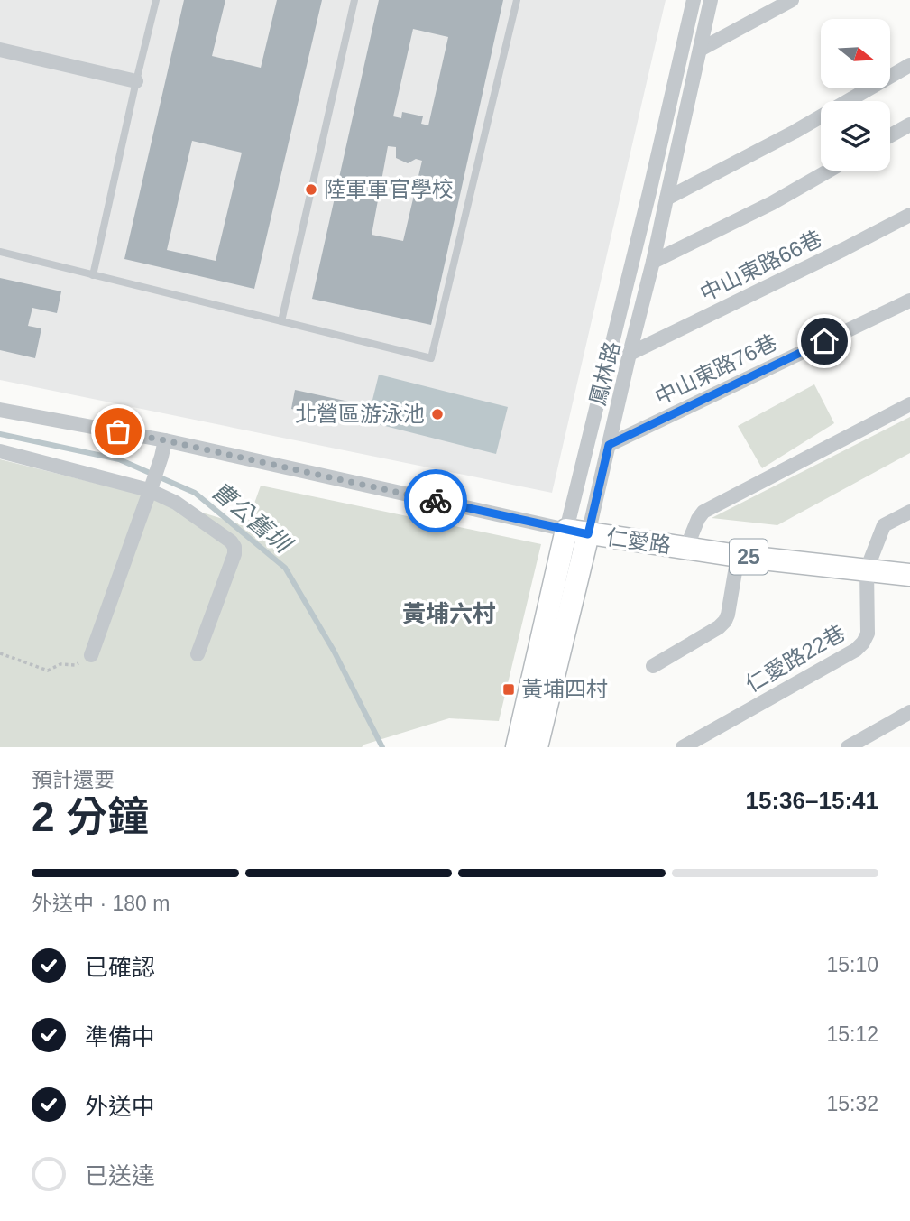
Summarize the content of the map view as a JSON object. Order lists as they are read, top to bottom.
{
  "streets": {
    "main road": ["鳳林路", "仁愛路", "25"],
    "street": ["中山東路66巷", "中山東路76巷", "仁愛路22巷"]
  },
  "crossings": [
    ["中山東路66巷", "鳳林路"],
    ["中山東路76巷", "鳳林路"],
    ["鳳林路", "仁愛路"],
    ["仁愛路", "仁愛路22巷"]
  ],
  "districts": ["黃埔六村"],
  "water": ["曹公舊圳"],
  "places": {
    "other": ["陸軍軍官學校", "北營區游泳池"],
    "transit": ["黃埔四村"]
  },
  "north": "right",
  "page": {
    "heading": ["2 分鐘", "預計還要", "15:36–15:41"],
    "bar": "外送中 · 180 m",
    "list": [
      ["已確認", "15:10"],
      ["準備中", "15:12"],
      ["外送中", "15:32"],
      "已送達"
    ]
  }
}
